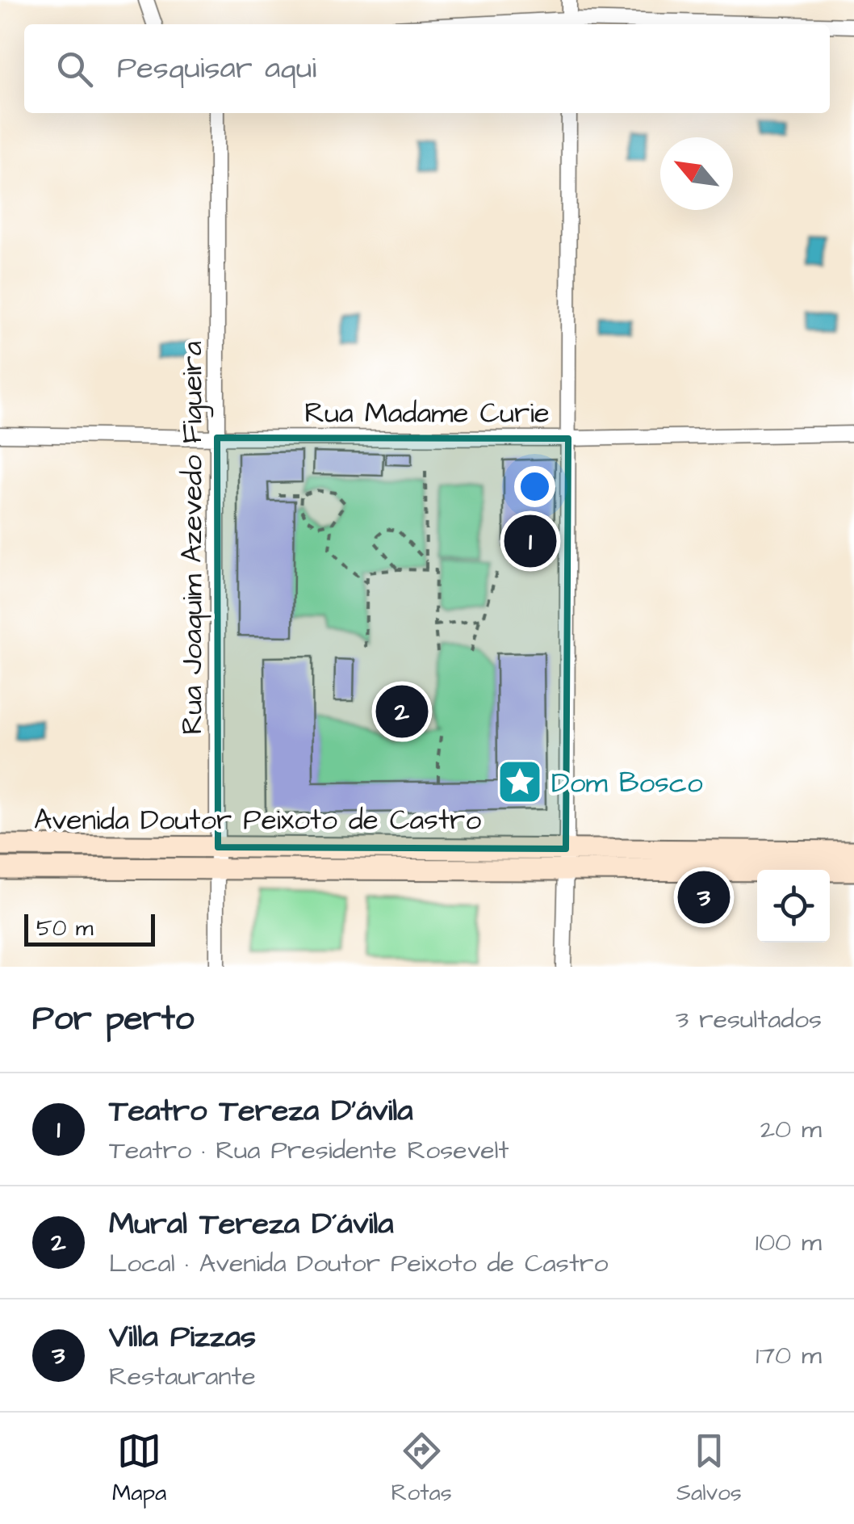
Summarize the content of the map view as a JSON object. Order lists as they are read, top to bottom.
{
  "streets": {
    "street": ["Rua Madame Curie", "Rua Joaquim Azevedo Figueira", "Avenida Doutor Peixoto de Castro"]
  },
  "crossings": [
    ["Rua Madame Curie", "Rua Joaquim Azevedo Figueira"],
    ["Rua Joaquim Azevedo Figueira", "Avenida Doutor Peixoto de Castro"]
  ],
  "places": {
    "place": ["Dom Bosco"]
  },
  "scale_bar": "50 m",
  "north": "top left",
  "page": {
    "search": "Pesquisar aqui",
    "pins": ["1", "2", "3"],
    "scale": "50 m",
    "heading": ["Por perto", "3 resultados"],
    "list": [
      {
        "mark": "1",
        "name": "Teatro Tereza D'ávila",
        "note": "Teatro · Rua Presidente Rosevelt",
        "value": "20 m"
      },
      {
        "mark": "2",
        "name": "Mural Tereza D´ávila",
        "note": "Local · Avenida Doutor Peixoto de Castro",
        "value": "100 m"
      },
      {
        "mark": "3",
        "name": "Villa Pizzas",
        "note": "Restaurante",
        "value": "170 m"
      }
    ],
    "nav": ["Mapa", "Rotas", "Salvos"]
  }
}
